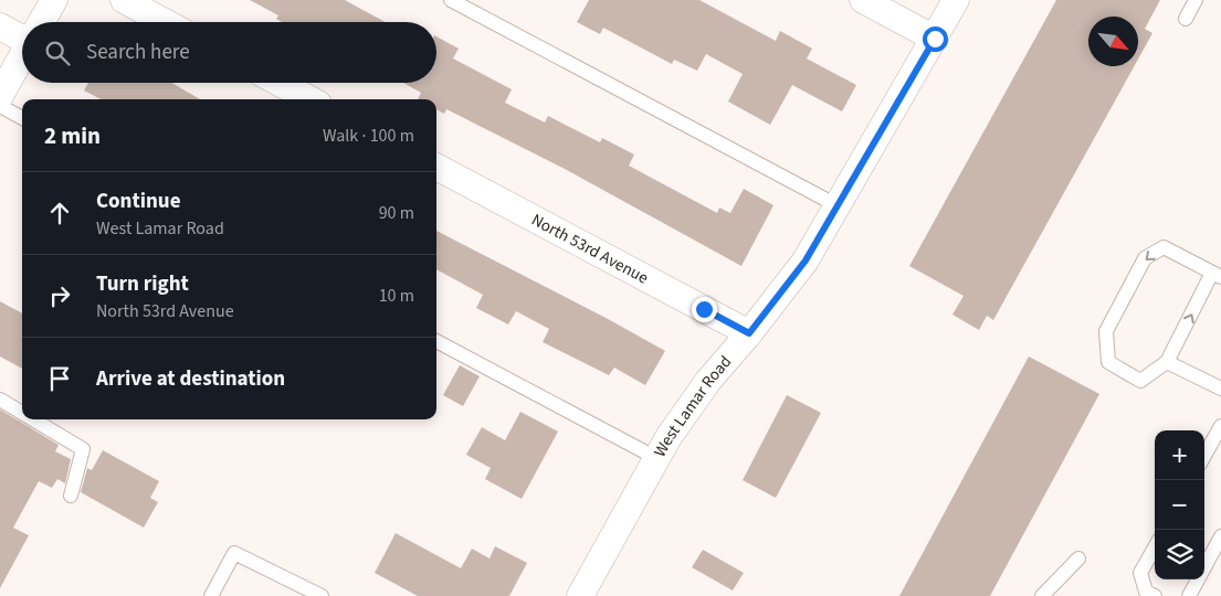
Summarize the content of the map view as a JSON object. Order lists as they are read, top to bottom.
{
  "streets": {
    "street": ["North 53rd Avenue", "West Lamar Road"]
  },
  "crossings": [
    ["North 53rd Avenue", "West Lamar Road"]
  ],
  "north": "bottom right",
  "page": {
    "search": "Search here",
    "heading": ["2 min", "Walk · 100 m"],
    "list": [
      ["Continue", "West Lamar Road", "90 m"],
      ["Turn right", "North 53rd Avenue", "10 m"],
      "Arrive at destination"
    ],
    "map_buttons": ["+", "−"]
  }
}
